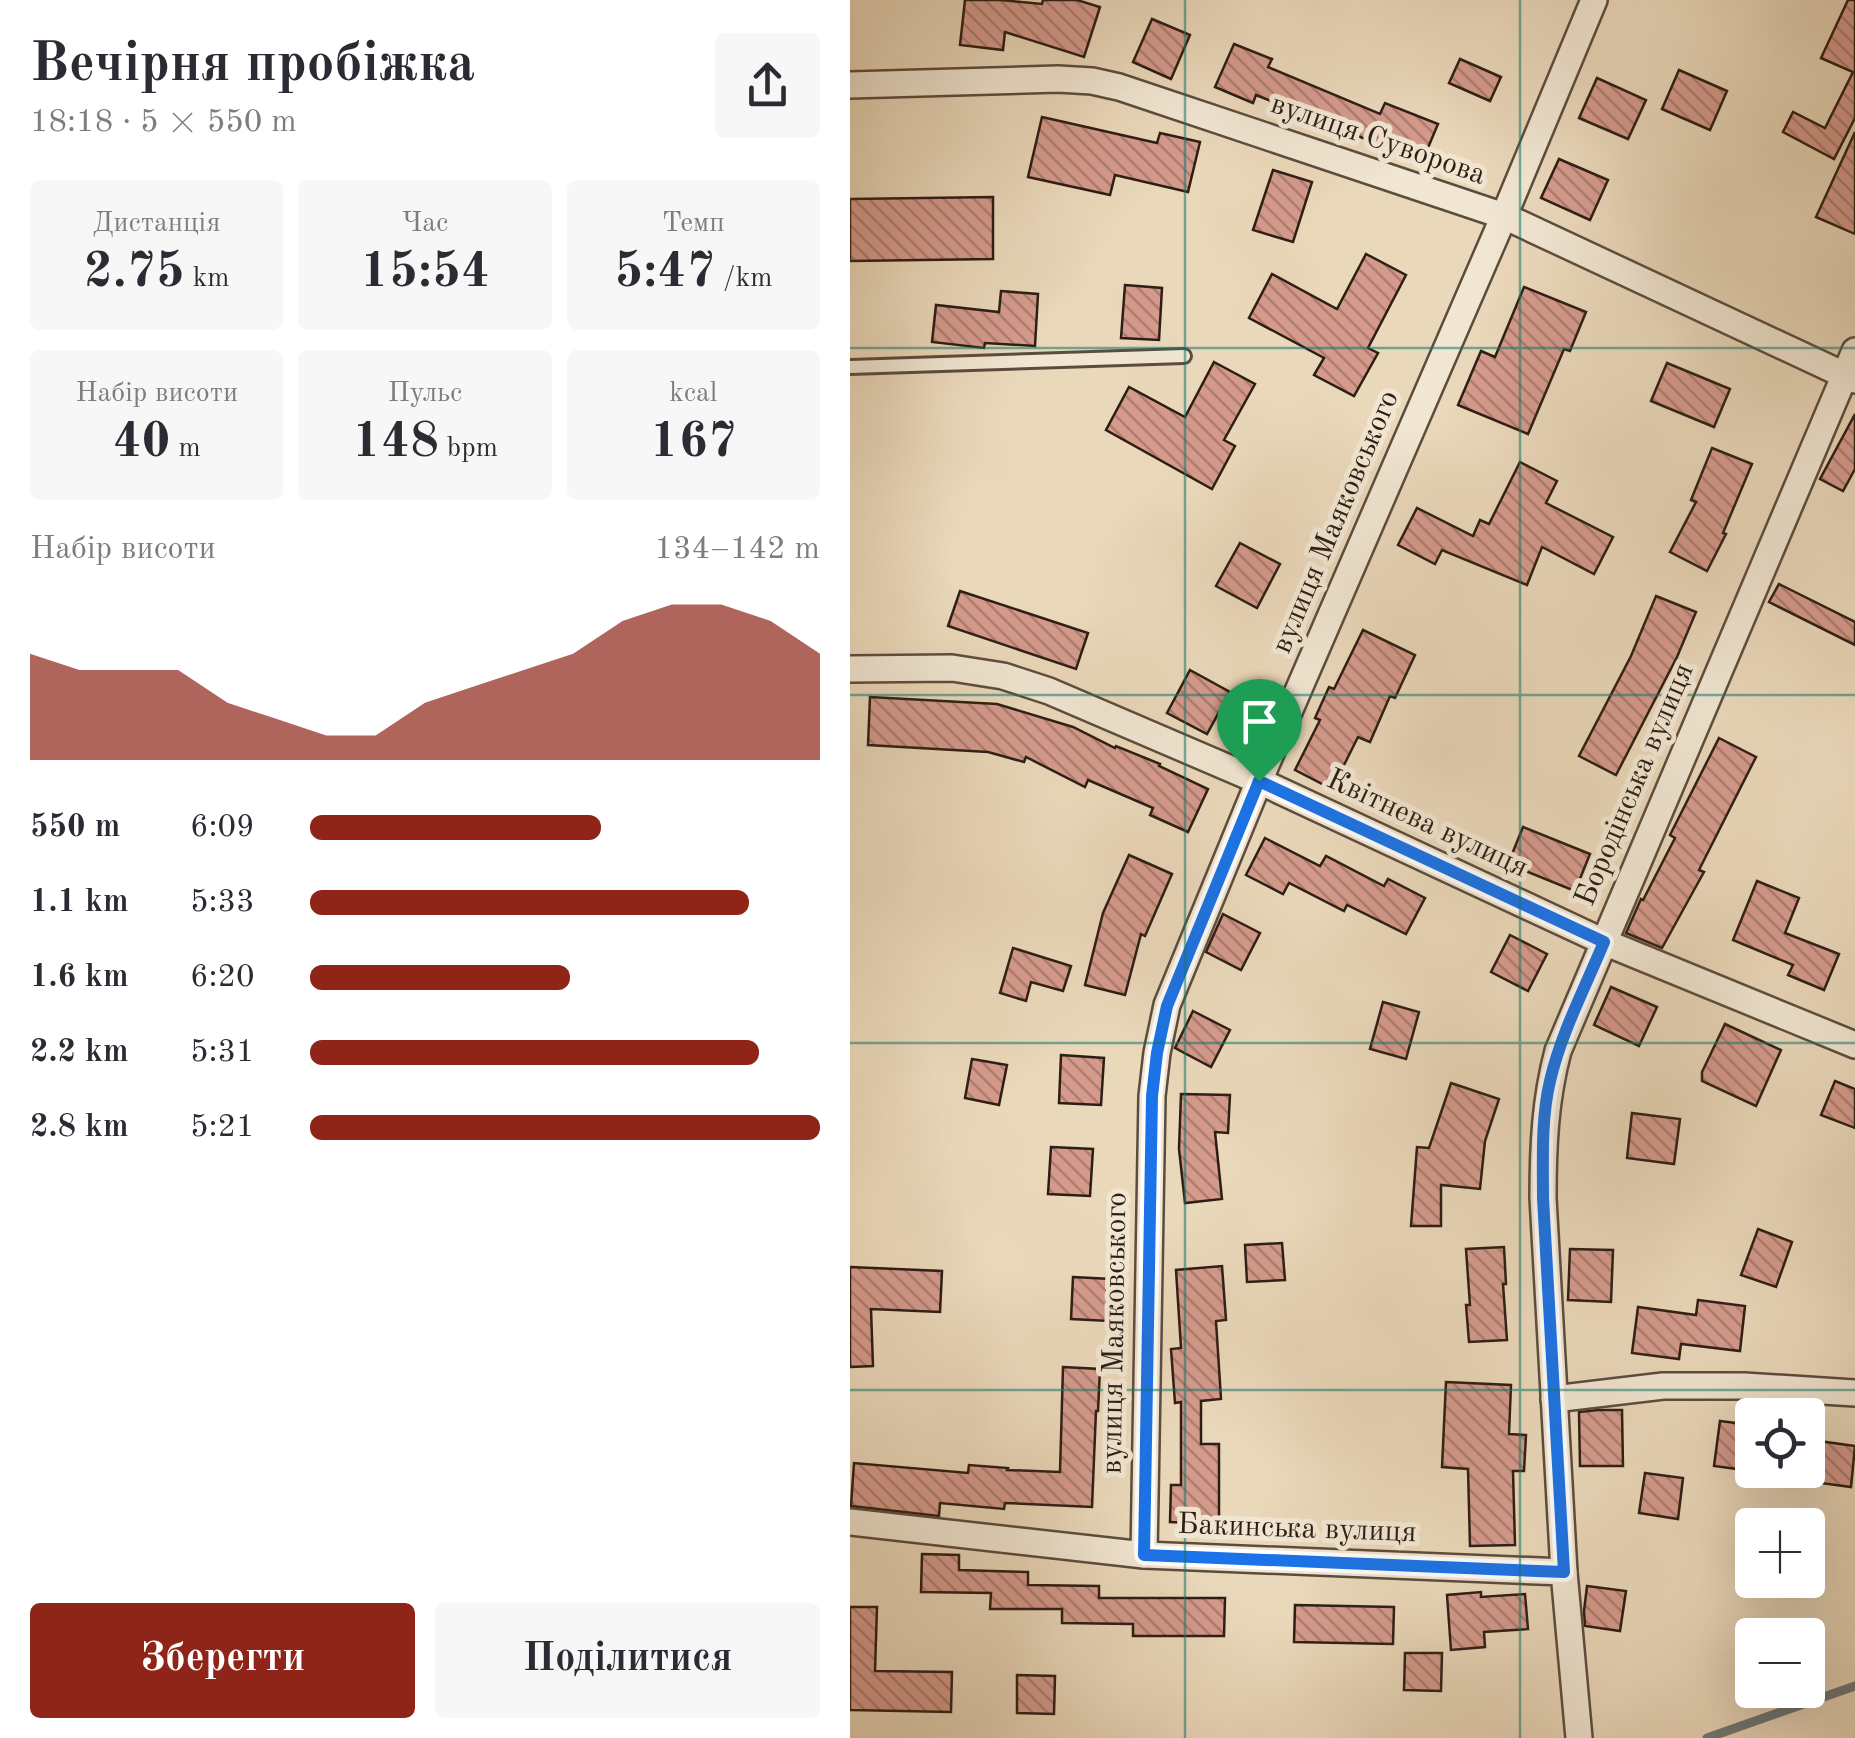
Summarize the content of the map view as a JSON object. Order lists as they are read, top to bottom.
{
  "streets": {
    "street": [
      "вулиця Суворова",
      "вулиця Маяковського",
      "Бородінська вулиця",
      "Квітнева вулиця",
      "Бакинська вулиця"
    ]
  },
  "crossings": [
    ["вулиця Суворова", "вулиця Маяковського"],
    ["вулиця Суворова", "Бородінська вулиця"],
    ["вулиця Маяковського", "Квітнева вулиця"],
    ["вулиця Маяковського", "Бакинська вулиця"],
    ["Бородінська вулиця", "Квітнева вулиця"],
    ["Бородінська вулиця", "Бакинська вулиця"]
  ],
  "page": {
    "heading": ["Вечірня пробіжка", "18:18 · 5 × 550 m"],
    "stats": [
      ["Дистанція", "2.75 km"],
      ["Час", "15:54"],
      ["Темп", "5:47 /km"],
      ["Набір висоти", "40 m"],
      ["Пульс", "148 bpm"],
      ["kcal", "167"]
    ],
    "chart": ["Набір висоти", "134–142 m"],
    "list": [
      {
        "name": "550 m",
        "note": "6:09"
      },
      {
        "name": "1.1 km",
        "note": "5:33"
      },
      {
        "name": "1.6 km",
        "note": "6:20"
      },
      {
        "name": "2.2 km",
        "note": "5:31"
      },
      {
        "name": "2.8 km",
        "note": "5:21"
      }
    ],
    "map_buttons": ["+", "−"],
    "buttons": ["Зберегти", "Поділитися"]
  }
}
